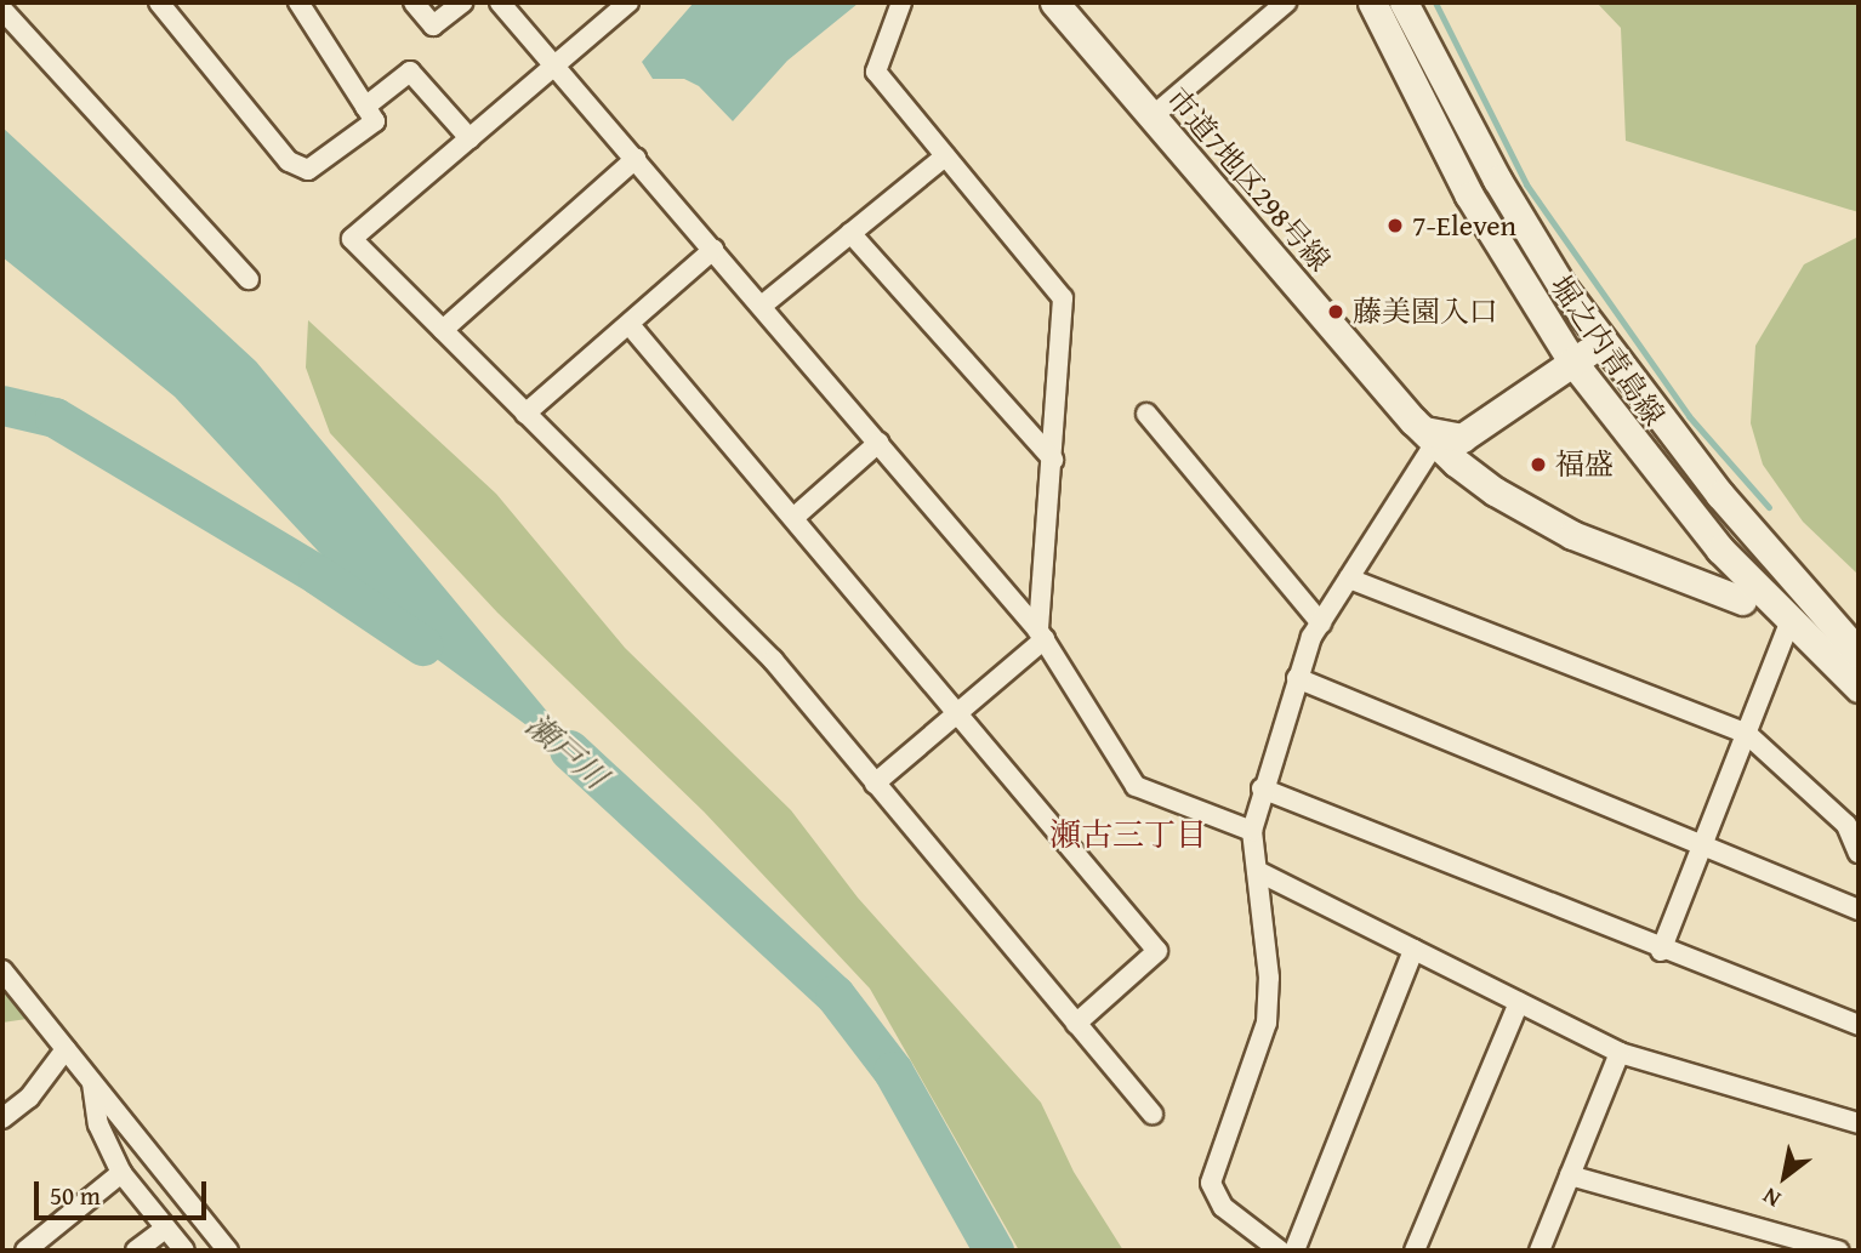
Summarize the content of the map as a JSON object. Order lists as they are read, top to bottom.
{
  "streets": {
    "main road": ["市道7地区298号線", "堀之内青島線"]
  },
  "districts": ["瀬古三丁目"],
  "water": ["瀬戸川"],
  "places": ["7-Eleven", "藤美園入口", "福盛"],
  "scale_bar": "50 m",
  "north": "bottom left"
}
